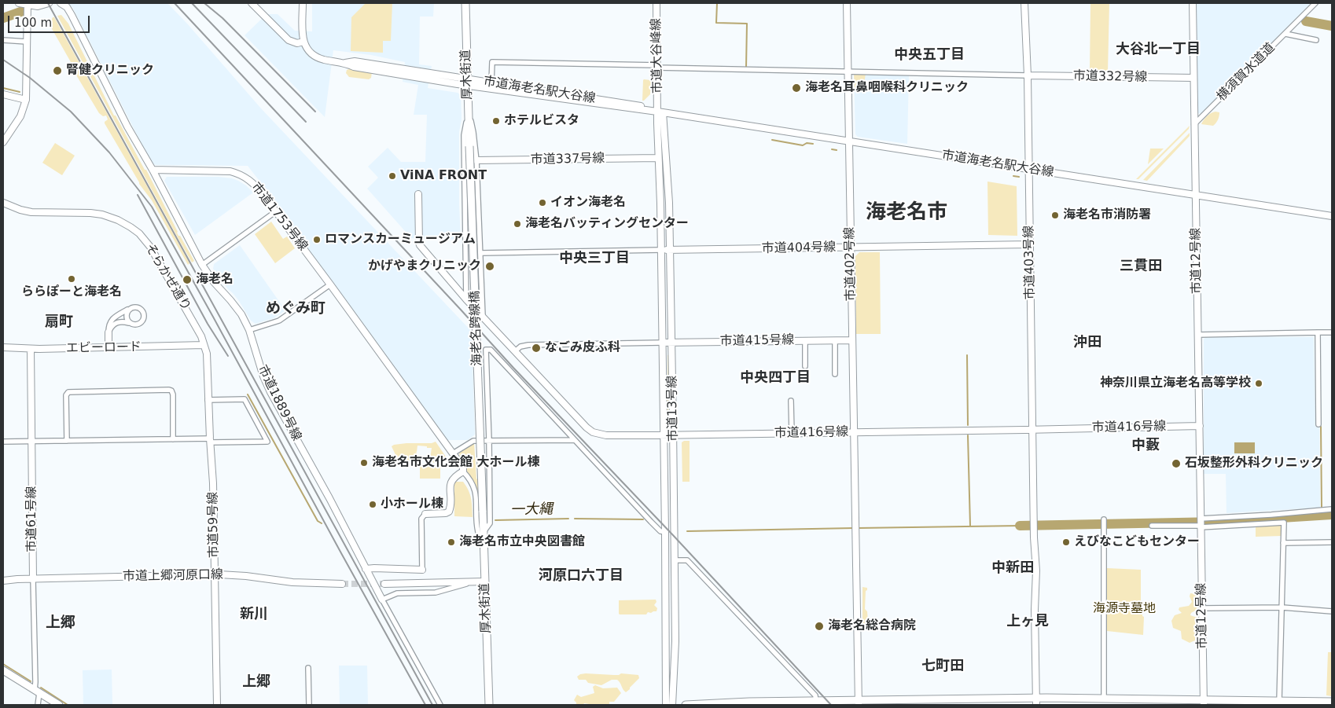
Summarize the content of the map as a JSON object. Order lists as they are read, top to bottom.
{
  "streets": {
    "main road": ["厚木街道", "海老名跨線橋"],
    "street": [
      "市道大谷峰線",
      "横須賀水道道",
      "市道332号線",
      "市道海老名駅大谷線",
      "市道337号線",
      "市道1753号線",
      "市道404号線",
      "市道12号線",
      "市道403号線",
      "市道402号線",
      "そらかぜ通り",
      "市道415号線",
      "エビーロード",
      "市道1889号線",
      "市道13号線",
      "市道416号線",
      "市道61号線",
      "市道59号線",
      "市道上郷河原口線"
    ]
  },
  "crossings": [
    ["市道大谷峰線", "市道海老名駅大谷線"],
    ["市道大谷峰線", "市道13号線"],
    ["横須賀水道道", "市道12号線"],
    ["厚木街道", "市道海老名駅大谷線"],
    ["厚木街道", "海老名跨線橋"],
    ["市道332号線", "市道12号線"],
    ["市道332号線", "市道403号線"],
    ["市道海老名駅大谷線", "市道12号線"],
    ["市道海老名駅大谷線", "市道403号線"],
    ["市道海老名駅大谷線", "市道402号線"],
    ["市道海老名駅大谷線", "市道13号線"],
    ["市道337号線", "市道13号線"],
    ["市道1753号線", "市道1889号線"],
    ["市道404号線", "市道403号線"],
    ["市道404号線", "市道402号線"],
    ["市道404号線", "市道13号線"],
    ["市道12号線", "市道416号線"],
    ["市道403号線", "市道416号線"],
    ["市道402号線", "市道415号線"],
    ["市道402号線", "市道416号線"],
    ["そらかぜ通り", "エビーロード"],
    ["そらかぜ通り", "市道59号線"],
    ["市道415号線", "市道13号線"],
    ["エビーロード", "市道61号線"],
    ["エビーロード", "市道59号線"],
    ["市道13号線", "市道416号線"],
    ["市道61号線", "市道上郷河原口線"],
    ["市道59号線", "市道上郷河原口線"]
  ],
  "districts": [
    "大谷北一丁目",
    "中央五丁目",
    "海老名市",
    "中央三丁目",
    "三貫田",
    "めぐみ町",
    "扇町",
    "沖田",
    "中央四丁目",
    "中藪",
    "中新田",
    "河原口六丁目",
    "新川",
    "上ヶ見",
    "上郷",
    "七町田",
    "上郷"
  ],
  "water": ["一大縄"],
  "parks": ["海源寺墓地"],
  "places": [
    "腎健クリニック",
    "海老名耳鼻咽喉科クリニック",
    "ホテルビスタ",
    "ViNA FRONT",
    "イオン海老名",
    "海老名市消防署",
    "海老名バッティングセンター",
    "ロマンスカーミュージアム",
    "かげやまクリニック",
    "ららぽーと海老名",
    "海老名",
    "なごみ皮ふ科",
    "神奈川県立海老名高等学校",
    "海老名市文化会館 大ホール棟",
    "石坂整形外科クリニック",
    "小ホール棟",
    "海老名市立中央図書館",
    "えびなこどもセンター",
    "海老名総合病院"
  ],
  "scale_bar": "100 m"
}
